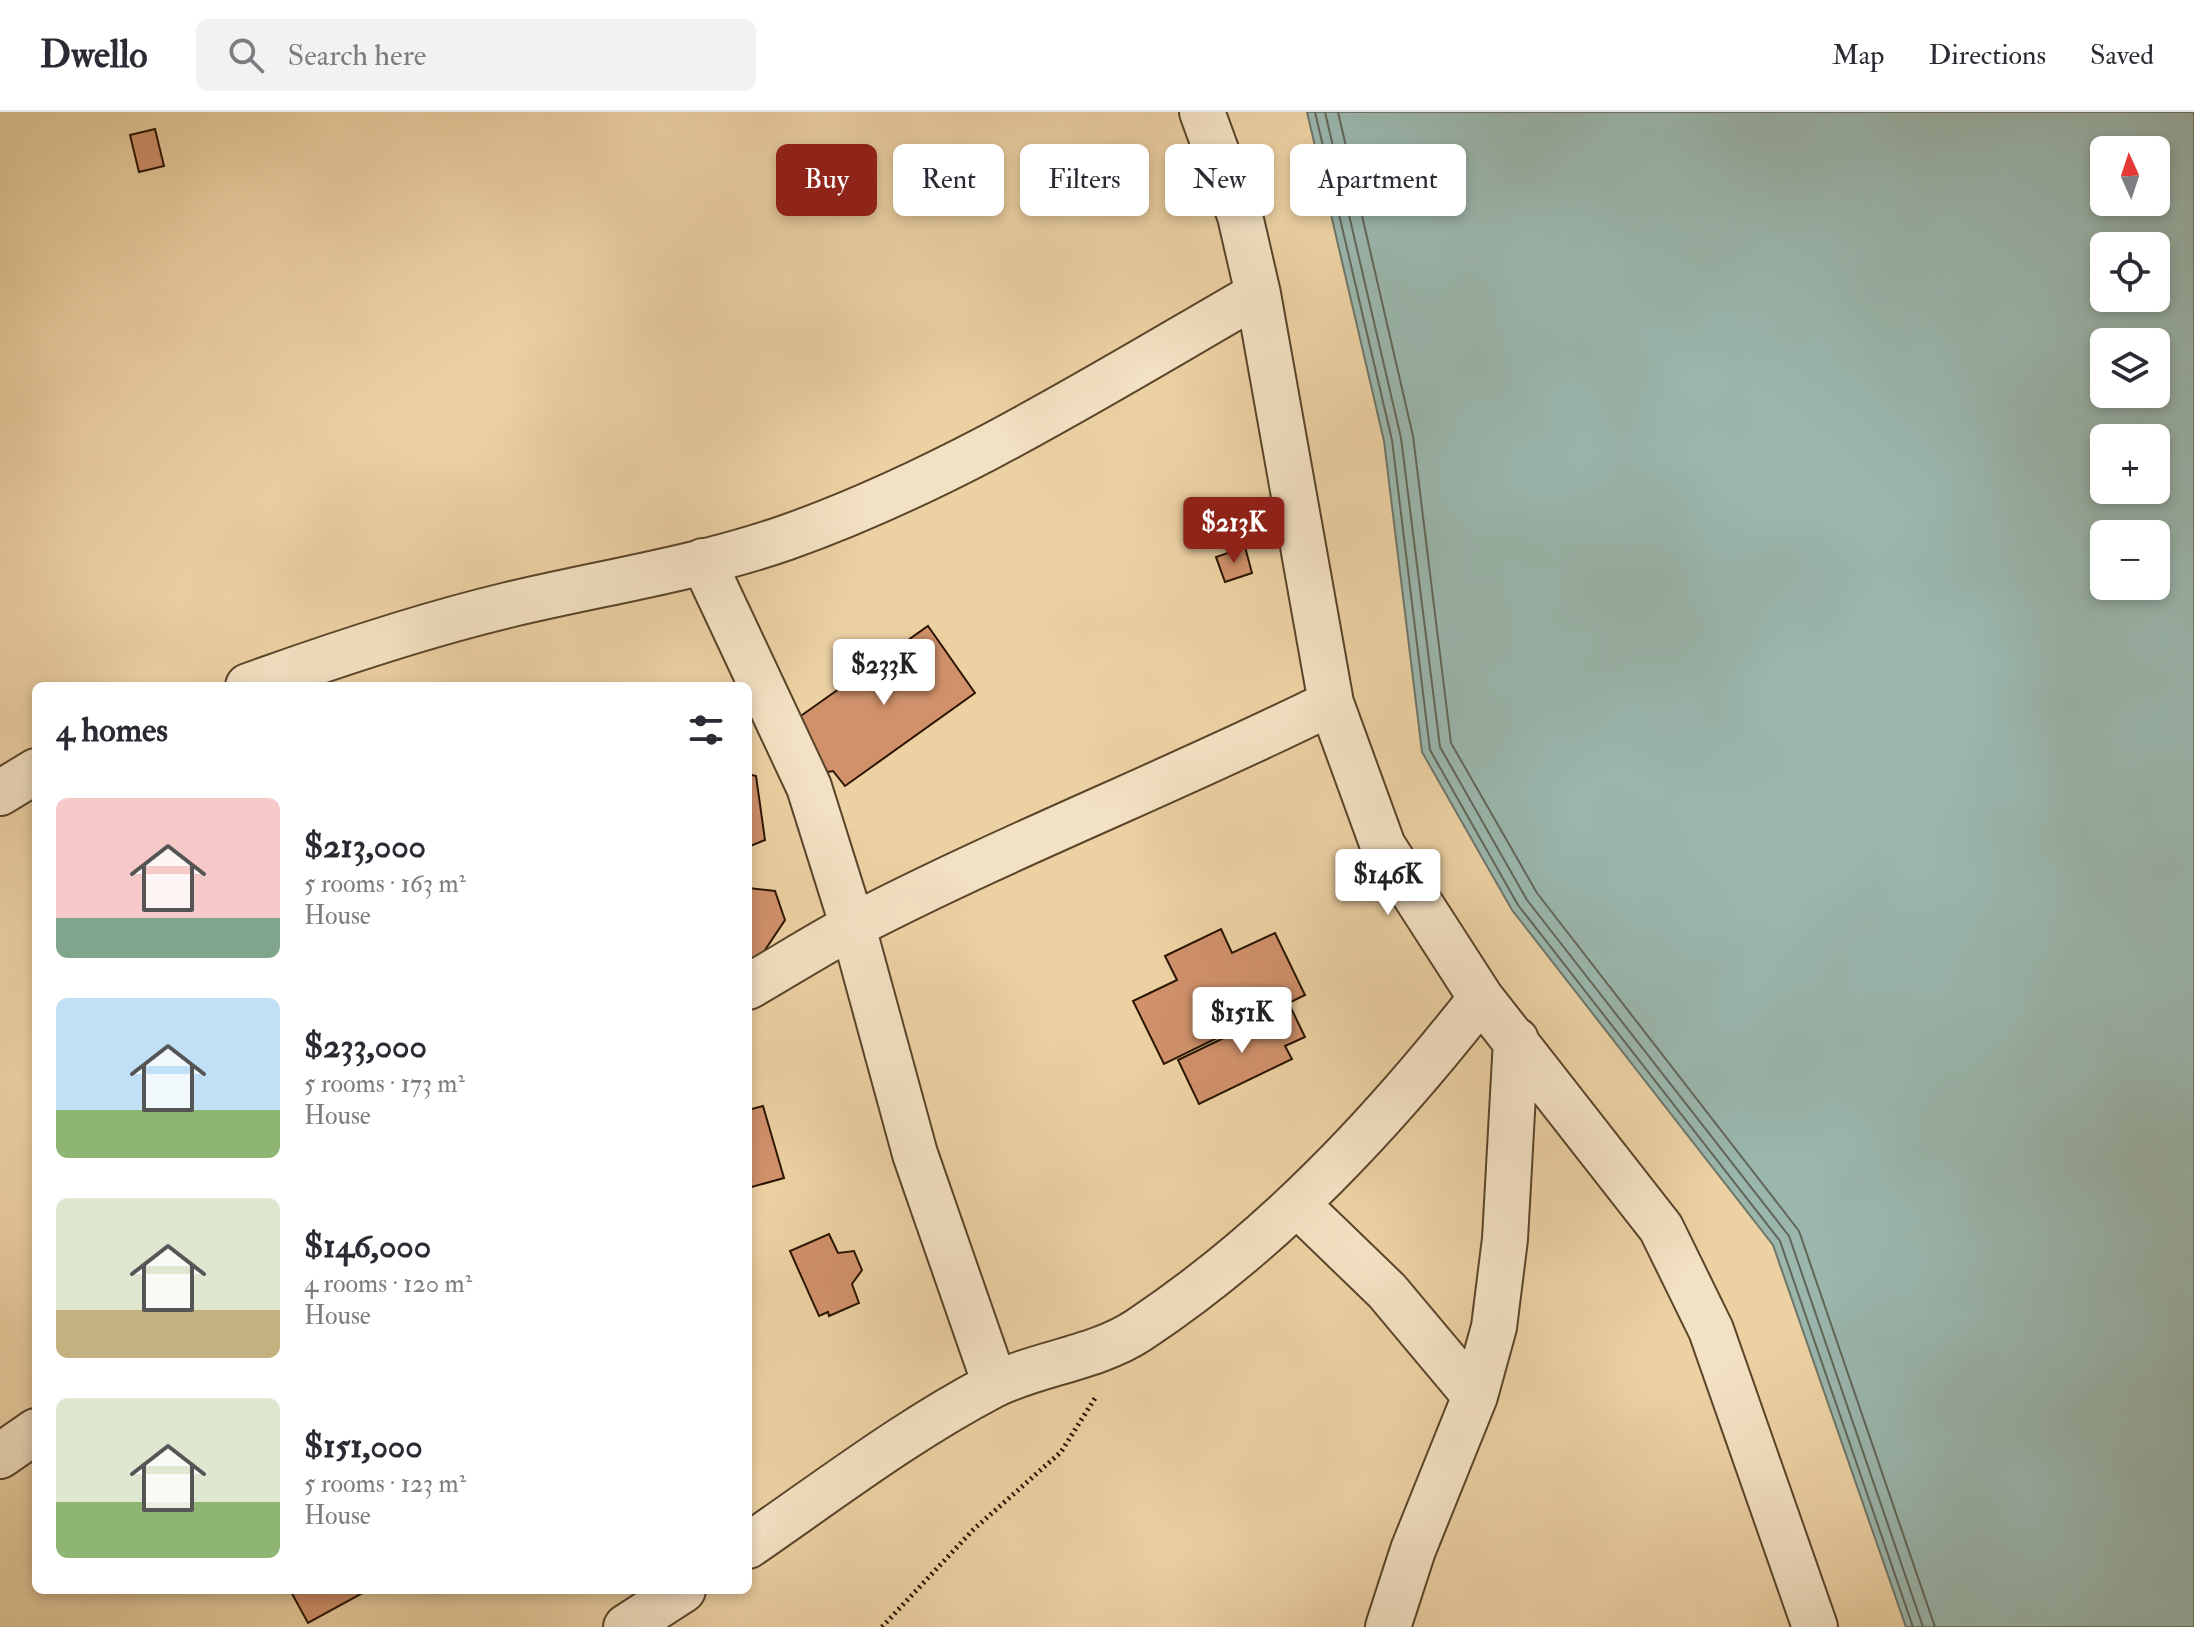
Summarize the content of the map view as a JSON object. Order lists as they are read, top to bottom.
{
  "north": "top",
  "page": {
    "header": "Dwello",
    "search": "Search here",
    "nav": ["Map", "Directions", "Saved"],
    "map_buttons": ["+", "−"],
    "chip": [
      "Buy",
      "Rent",
      "Filters",
      "New",
      "Apartment"
    ],
    "price": [
      "$213K",
      "$233K",
      "$146K",
      "$151K"
    ],
    "heading": "4 homes",
    "list": [
      {
        "name": "$213,000",
        "note": "5 rooms · 163 m² · House"
      },
      {
        "name": "$233,000",
        "note": "5 rooms · 173 m² · House"
      },
      {
        "name": "$146,000",
        "note": "4 rooms · 120 m² · House"
      },
      {
        "name": "$151,000",
        "note": "5 rooms · 123 m² · House"
      }
    ]
  }
}
